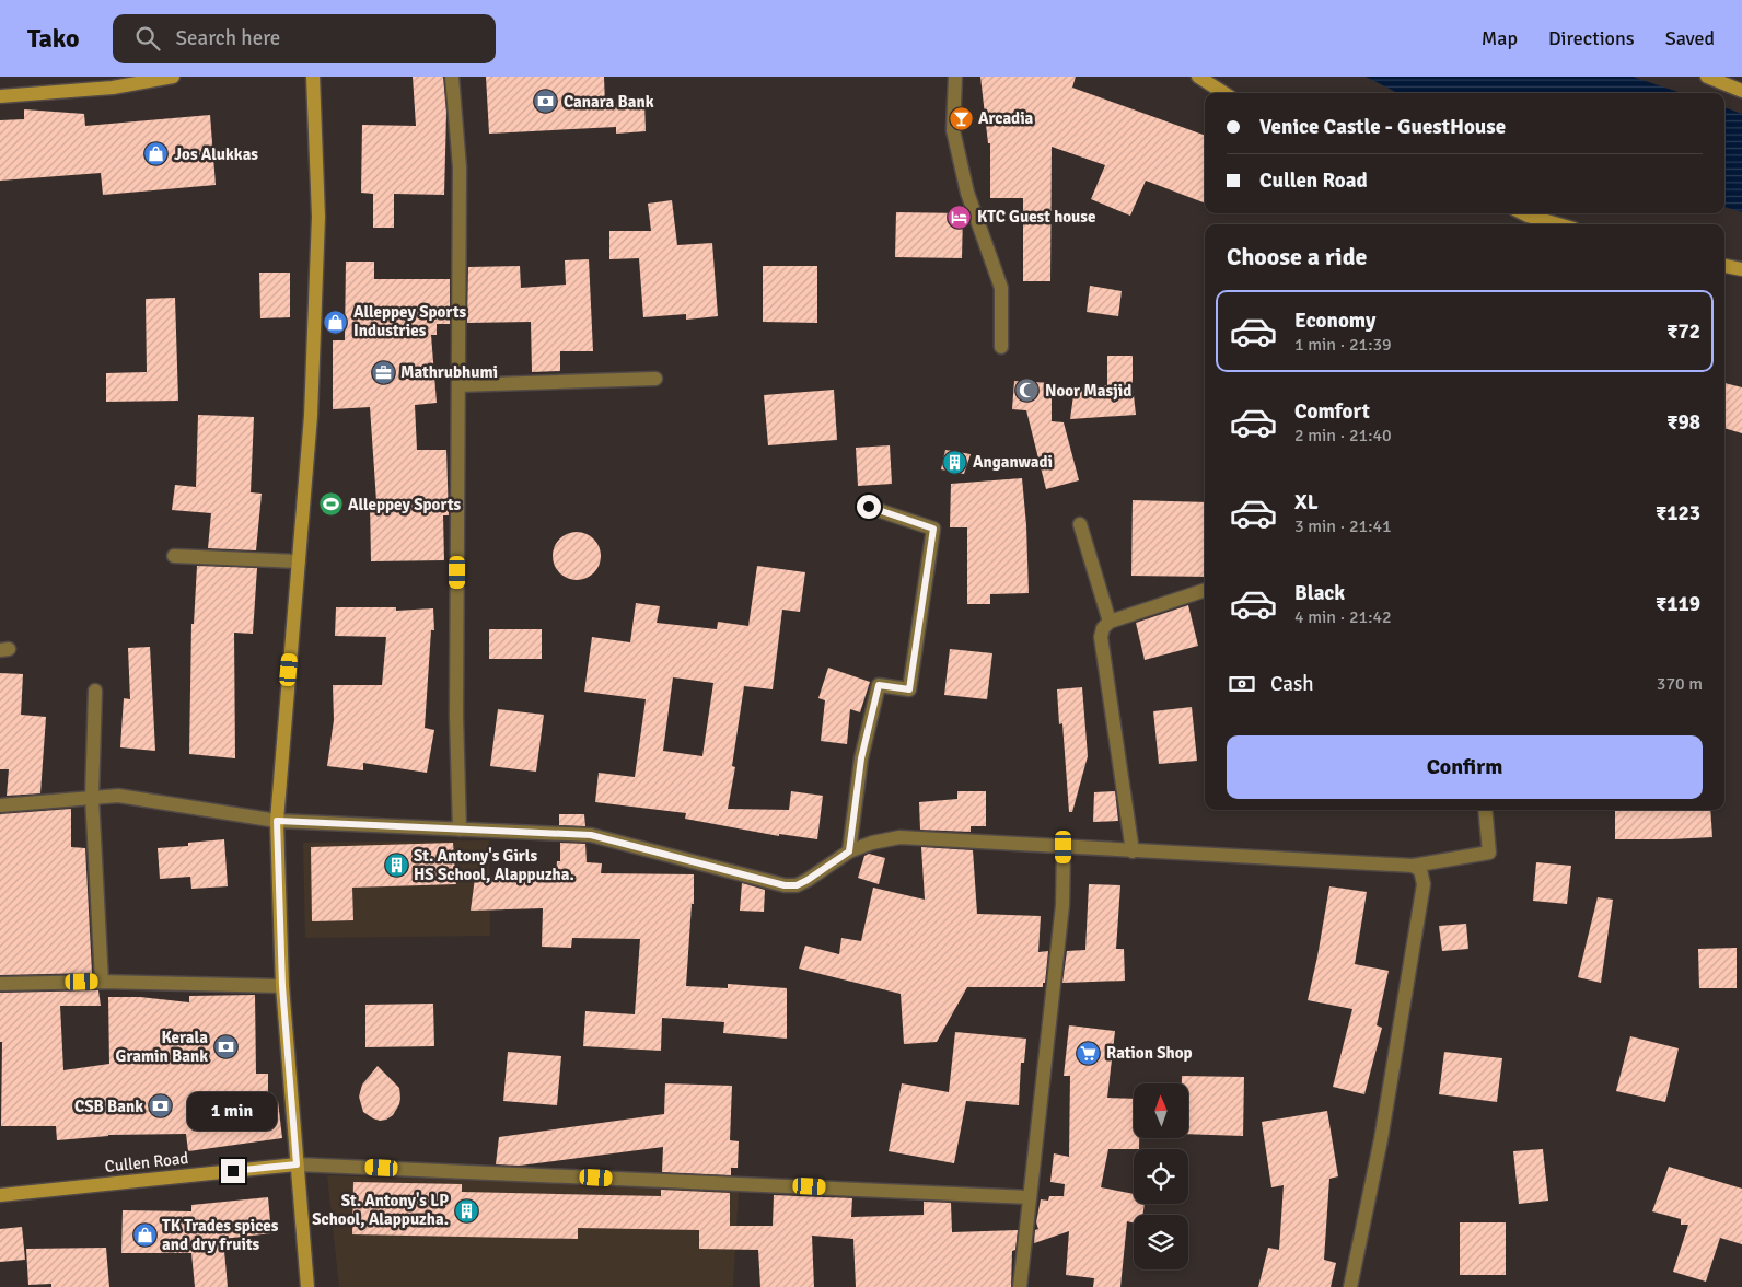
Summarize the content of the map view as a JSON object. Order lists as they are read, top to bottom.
{
  "streets": {
    "main road": ["Cullen Road"]
  },
  "places": {
    "bank": ["Canara Bank", "Kerala Gramin Bank", "CSB Bank"],
    "bar": ["Arcadia"],
    "shop": ["Jos Alukkas", "Alleppey Sports Industries", "TK Trades spices and dry fruits"],
    "hotel": ["KTC Guest house"],
    "office": ["Mathrubhumi"],
    "mosque": ["Noor Masjid"],
    "building": ["Anganwadi", "St. Antony's Girls HS School, Alappuzha.", "St. Antony's LP School, Alappuzha."],
    "sports": ["Alleppey Sports"],
    "supermarket": ["Ration Shop"]
  },
  "north": "top",
  "page": {
    "header": "Tako",
    "search": "Search here",
    "nav": ["Map", "Directions", "Saved"],
    "banner": ["Venice Castle - GuestHouse", "Cullen Road"],
    "heading": "Choose a ride",
    "list": [
      {
        "name": "Economy",
        "note": "1 min · 21:39",
        "value": "₹72"
      },
      {
        "name": "Comfort",
        "note": "2 min · 21:40",
        "value": "₹98"
      },
      {
        "name": "XL",
        "note": "3 min · 21:41",
        "value": "₹123"
      },
      {
        "name": "Black",
        "note": "4 min · 21:42",
        "value": "₹119"
      }
    ],
    "pay": ["Cash", "370 m"],
    "buttons": "Confirm",
    "bubble": "1 min"
  }
}
